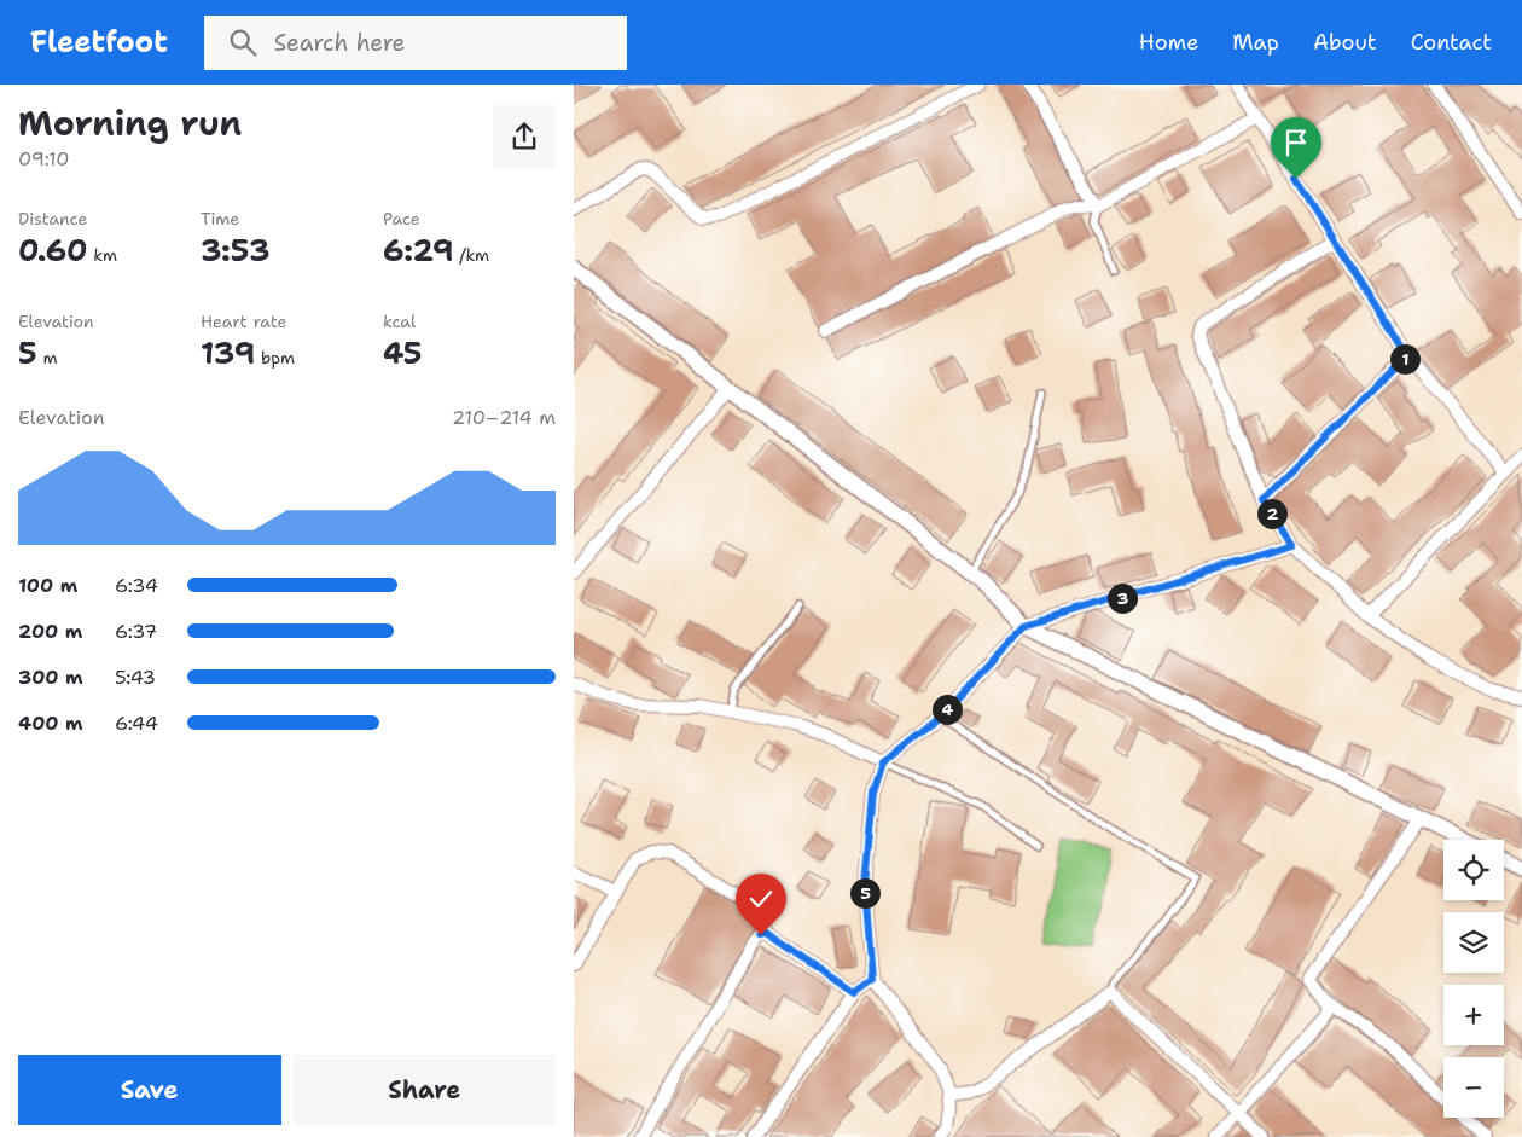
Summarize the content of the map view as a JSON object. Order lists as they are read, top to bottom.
{
  "page": {
    "header": "Fleetfoot",
    "search": "Search here",
    "nav": [
      "Home",
      "Map",
      "About",
      "Contact"
    ],
    "heading": ["Morning run", "09:10"],
    "stats": [
      ["Distance", "0.60 km"],
      ["Time", "3:53"],
      ["Pace", "6:29 /km"],
      ["Elevation", "5 m"],
      ["Heart rate", "139 bpm"],
      ["kcal", "45"]
    ],
    "pins": [
      "1",
      "2",
      "3",
      "4",
      "5"
    ],
    "chart": ["Elevation", "210–214 m"],
    "list": [
      {
        "name": "100 m",
        "note": "6:34"
      },
      {
        "name": "200 m",
        "note": "6:37"
      },
      {
        "name": "300 m",
        "note": "5:43"
      },
      {
        "name": "400 m",
        "note": "6:44"
      }
    ],
    "map_buttons": ["+", "−"],
    "buttons": ["Save", "Share"]
  }
}
